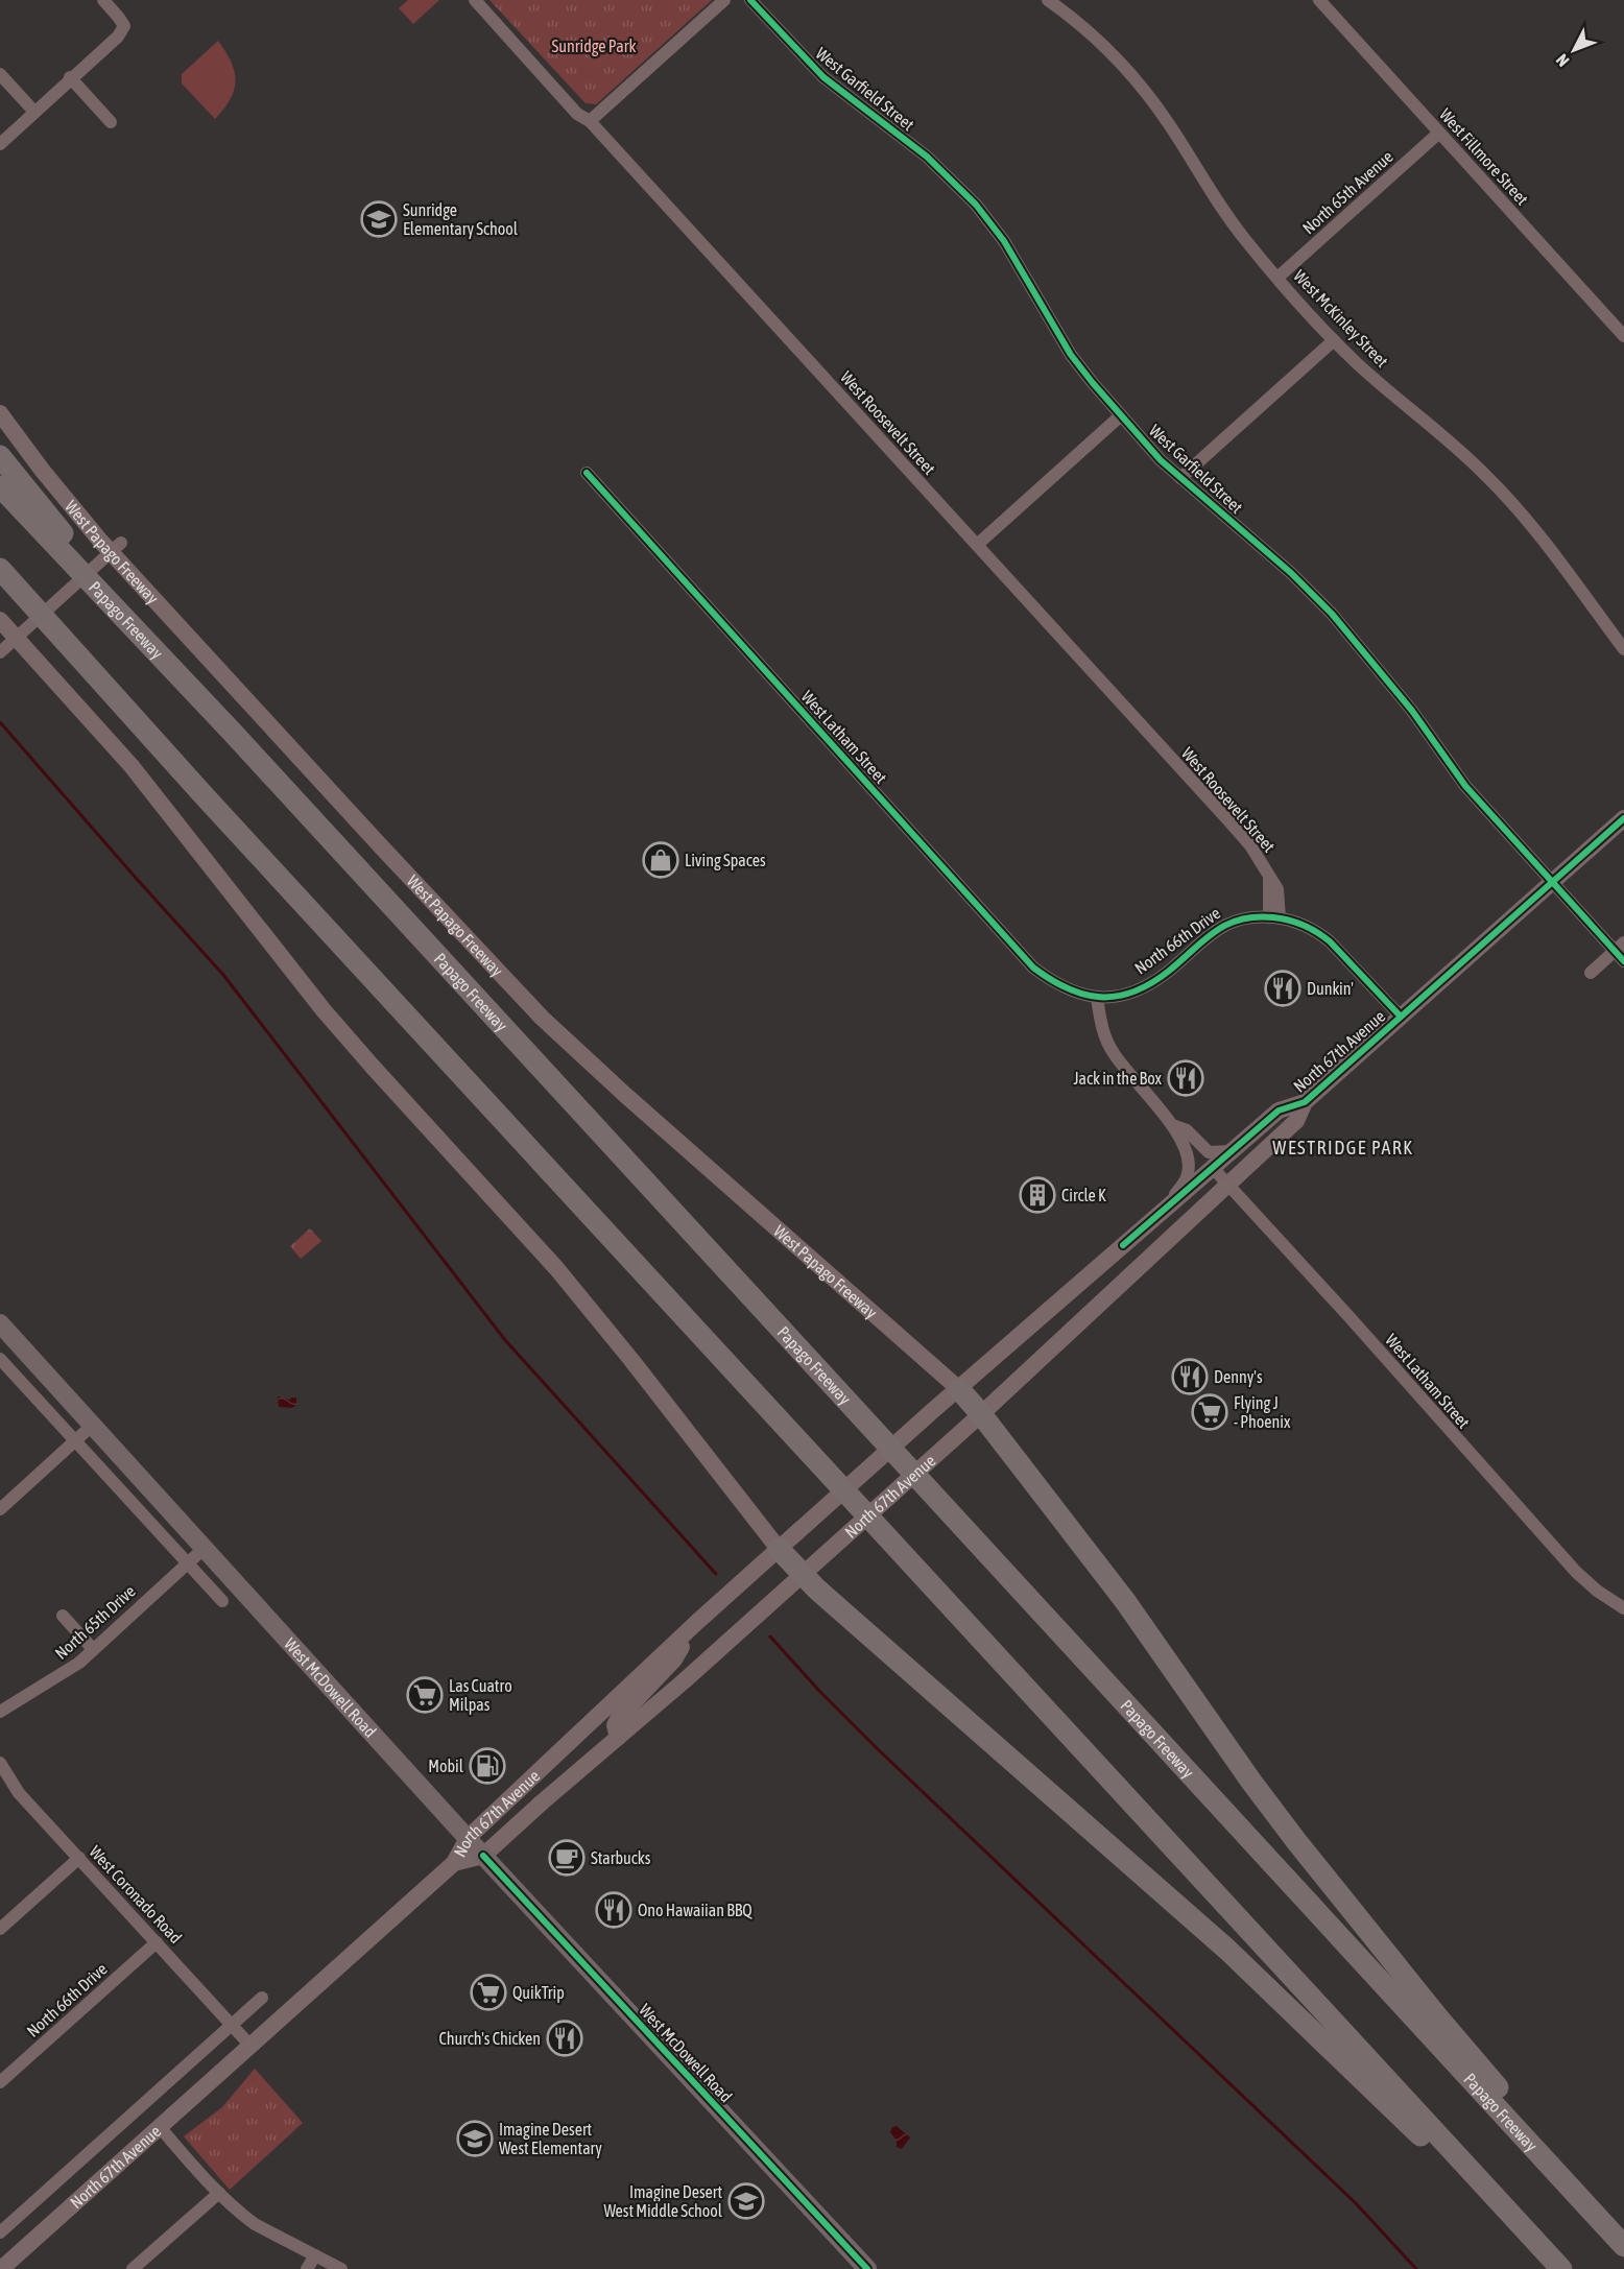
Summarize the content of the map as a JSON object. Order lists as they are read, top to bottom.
{
  "streets": {
    "highway": ["Papago Freeway"],
    "main road": ["West Papago Freeway", "North 67th Avenue", "West McDowell Road"],
    "street": [
      "West Garfield Street",
      "West Fillmore Street",
      "North 65th Avenue",
      "West McKinley Street",
      "West Roosevelt Street",
      "West Latham Street",
      "North 66th Drive",
      "North 65th Drive",
      "West Coronado Road"
    ]
  },
  "crossings": [
    ["West Garfield Street", "North 67th Avenue"],
    ["West Fillmore Street", "North 65th Avenue"],
    ["North 65th Avenue", "West McKinley Street"],
    ["West Roosevelt Street", "North 66th Drive"],
    ["West Papago Freeway", "North 67th Avenue"],
    ["West Latham Street", "North 66th Drive"],
    ["West Latham Street", "North 67th Avenue"],
    ["North 66th Drive", "West Coronado Road"],
    ["North 67th Avenue", "West McDowell Road"],
    ["North 67th Avenue", "West Coronado Road"],
    ["North 65th Drive", "West McDowell Road"]
  ],
  "districts": ["WESTRIDGE PARK"],
  "parks": ["Sunridge Park"],
  "places": {
    "school or university": ["Sunridge Elementary School", "Imagine Desert West Elementary", "Imagine Desert West Middle School"],
    "shop": ["Living Spaces"],
    "restaurant": [
      "Dunkin'",
      "Jack in the Box",
      "Denny's",
      "Ono Hawaiian BBQ",
      "Church's Chicken"
    ],
    "building": ["Circle K"],
    "supermarket": ["Flying J - Phoenix", "Las Cuatro Milpas", "QuikTrip"],
    "fuel station": ["Mobil"],
    "cafe": ["Starbucks"]
  },
  "north": "bottom left"
}
